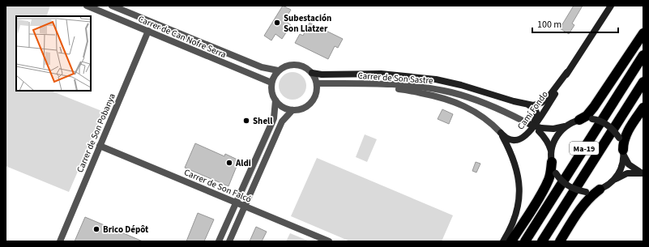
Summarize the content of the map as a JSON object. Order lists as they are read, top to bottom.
{
  "streets": {
    "highway": ["Ma-19"],
    "street": [
      "Carrer de Can Nofre Serra",
      "Carrer de Son Sastre",
      "Camí Fondo",
      "Carrer de Son Pobanya",
      "Carrer de Son Falcó"
    ]
  },
  "crossings": [
    ["Carrer de Can Nofre Serra", "Carrer de Son Sastre"],
    ["Carrer de Can Nofre Serra", "Carrer de Son Pobanya"],
    ["Carrer de Son Sastre", "Camí Fondo"],
    ["Carrer de Son Pobanya", "Carrer de Son Falcó"]
  ],
  "places": [
    "Subestación Son Llatzer",
    "Shell",
    "Aldi",
    "Brico Dépôt"
  ],
  "scale_bar": "100 m"
}
